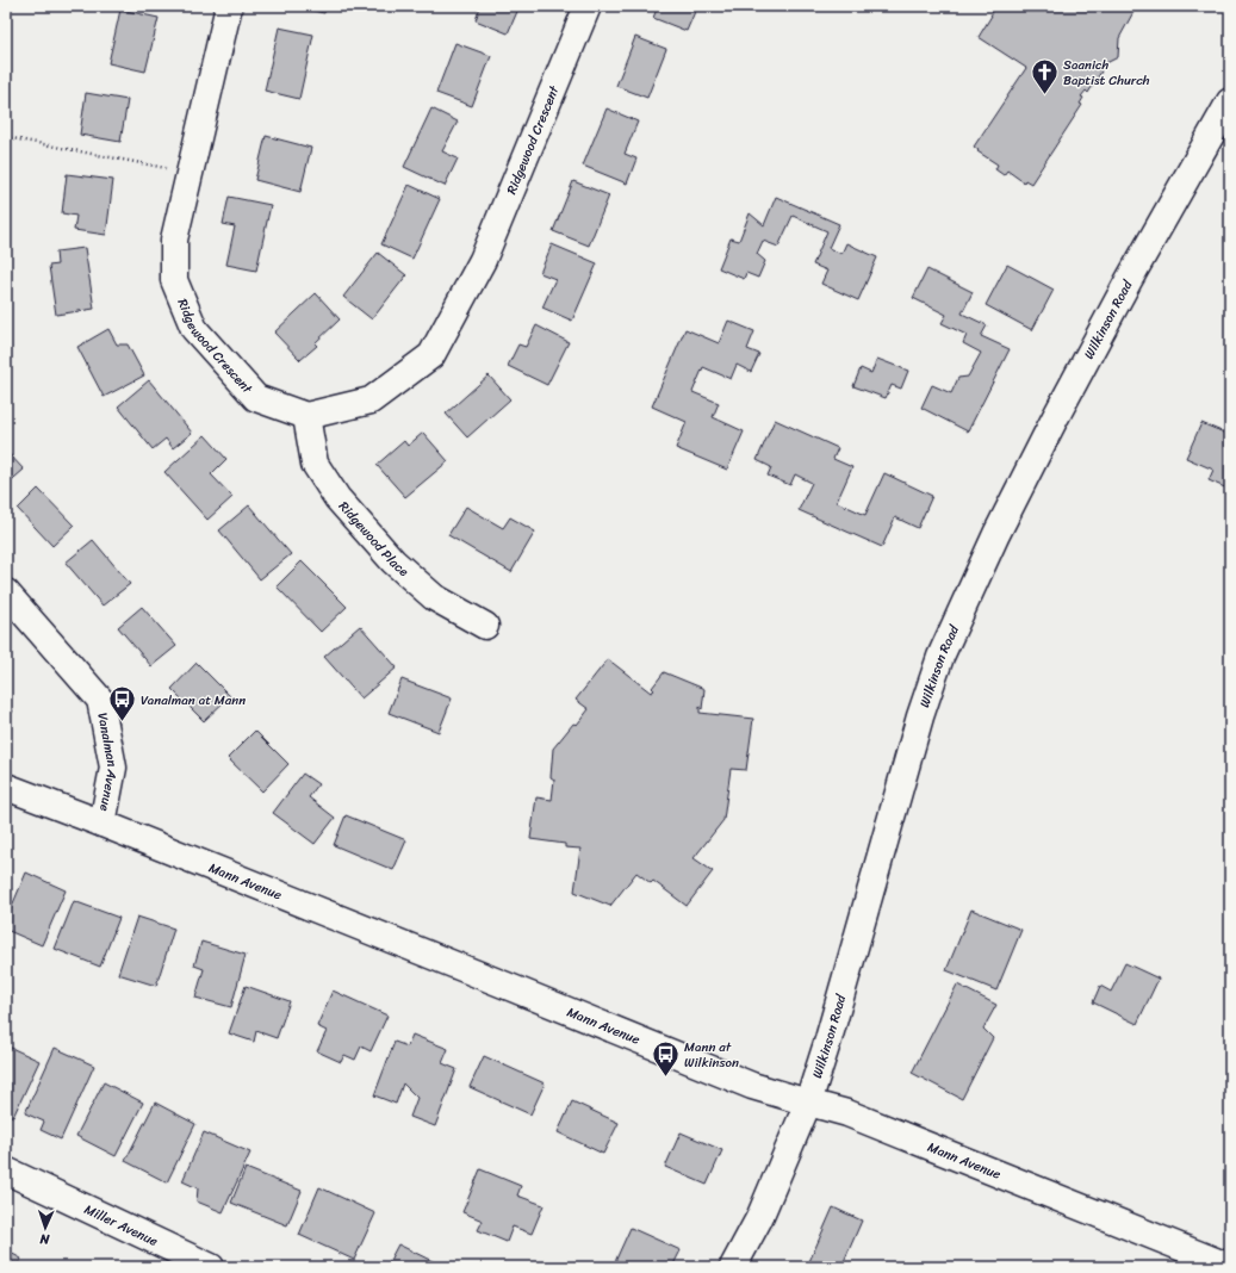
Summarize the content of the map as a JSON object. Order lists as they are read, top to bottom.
{
  "streets": {
    "street": [
      "Ridgewood Crescent",
      "Wilkinson Road",
      "Ridgewood Place",
      "Vanalman Avenue",
      "Mann Avenue",
      "Miller Avenue"
    ]
  },
  "crossings": [
    ["Ridgewood Crescent", "Ridgewood Place"],
    ["Wilkinson Road", "Mann Avenue"],
    ["Vanalman Avenue", "Mann Avenue"]
  ],
  "places": {
    "church": ["Saanich Baptist Church"],
    "bus stop": ["Vanalman at Mann", "Mann at Wilkinson"]
  },
  "north": "bottom"
}
